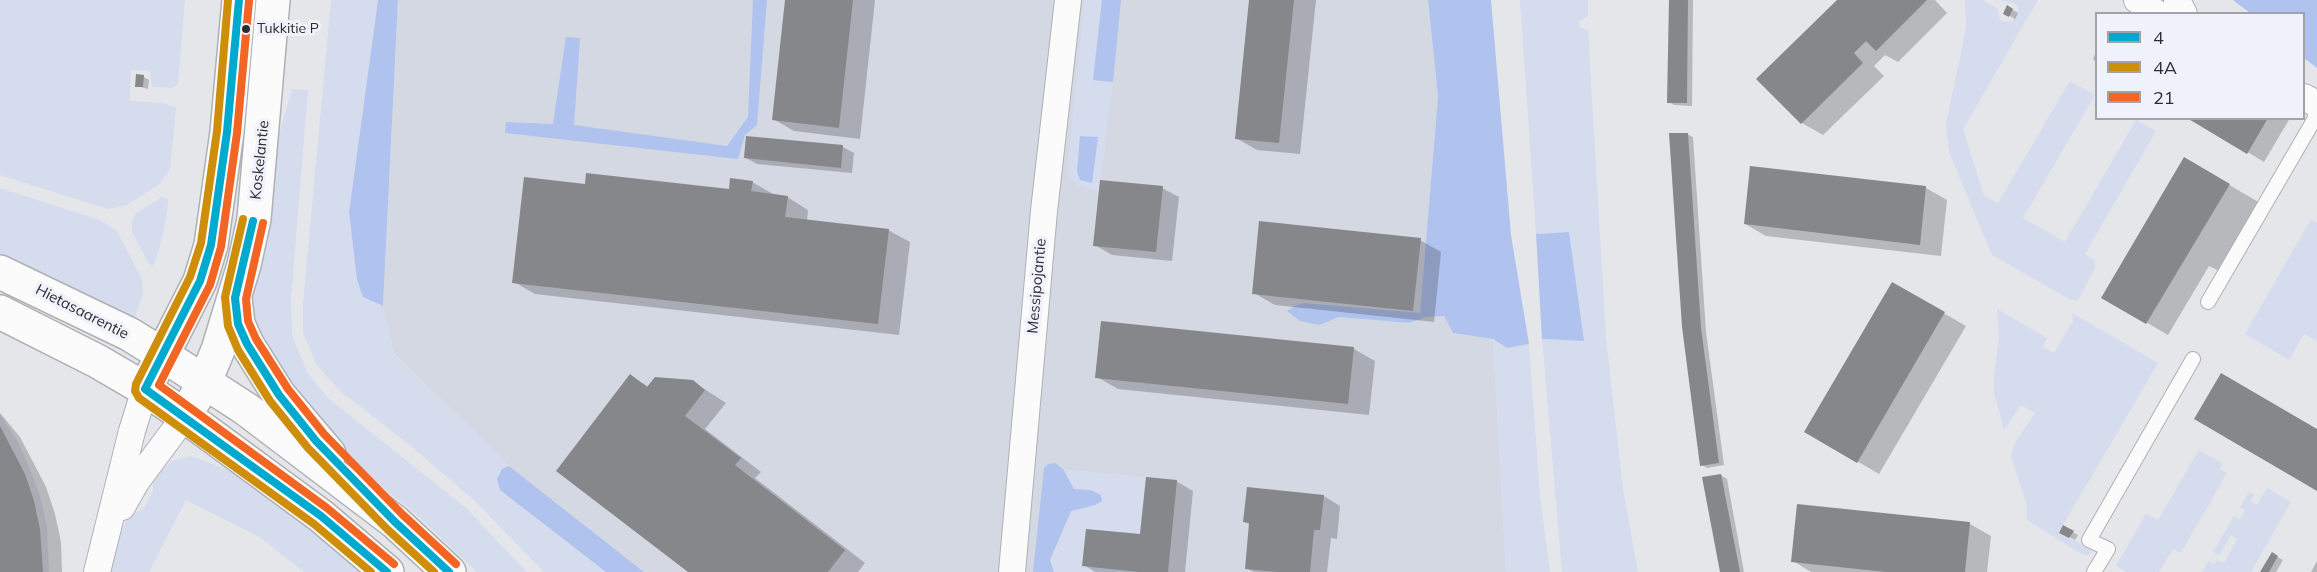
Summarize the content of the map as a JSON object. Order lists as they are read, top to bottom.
{
  "streets": {
    "main road": ["Koskelantie", "Hietasaarentie"],
    "street": ["Messipojantie"]
  },
  "crossings": [
    ["Koskelantie", "Hietasaarentie"]
  ],
  "places": ["Tukkitie P"],
  "lines": ["transit line 4", "transit line 4A", "transit line 21"],
  "legend": ["4", "4A", "21"]
}
